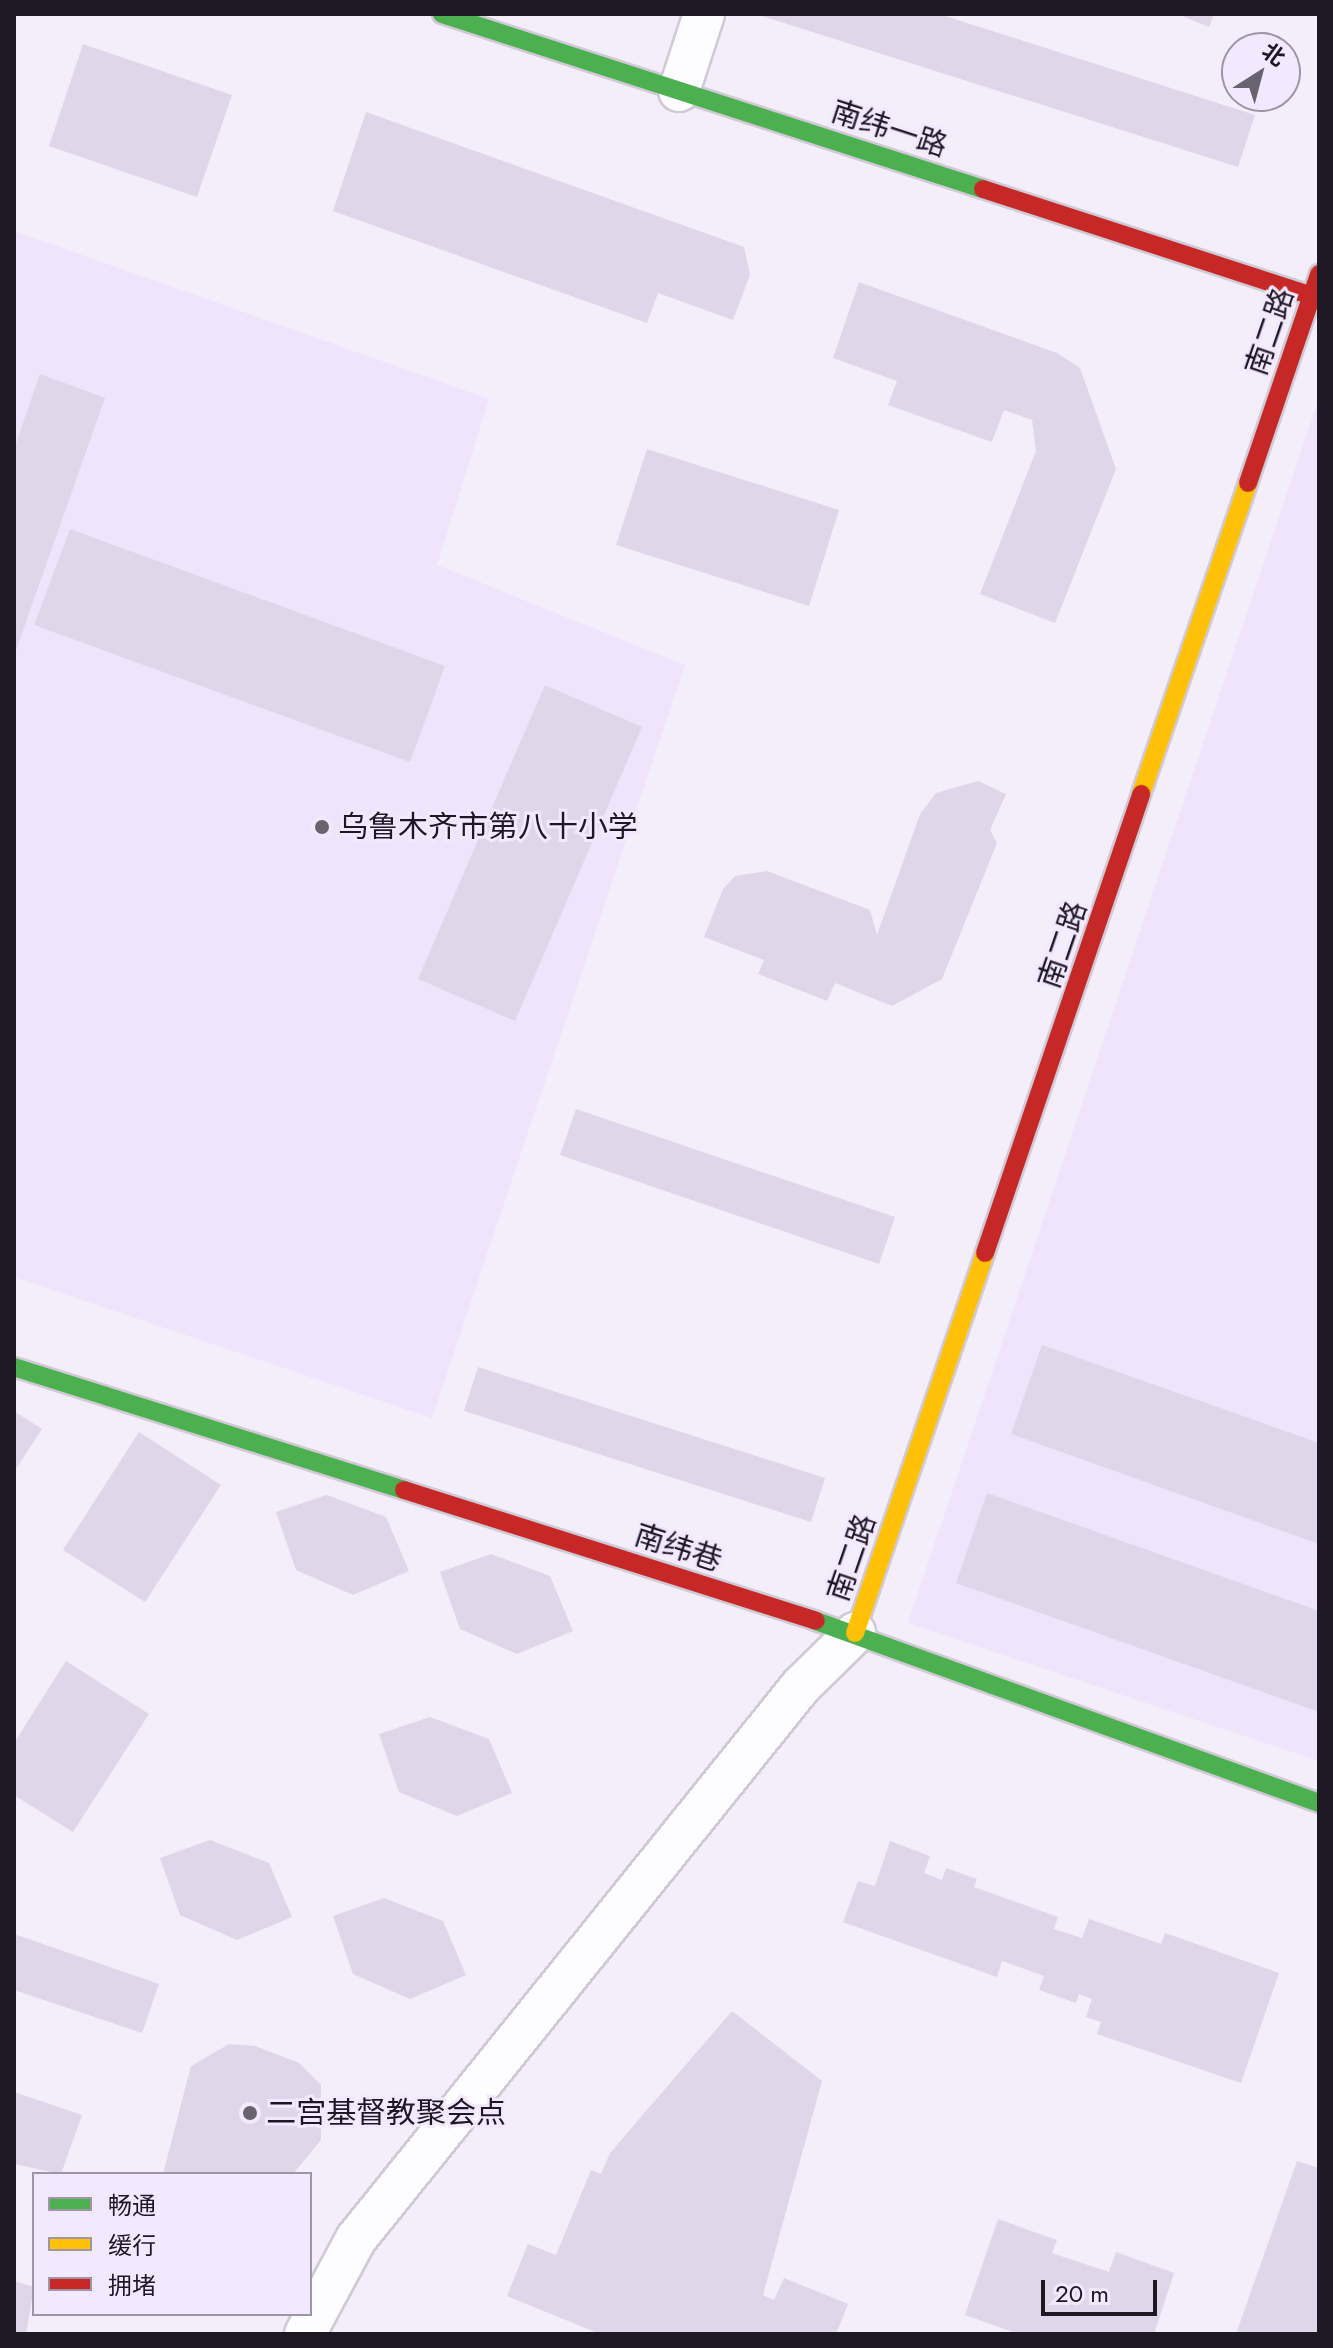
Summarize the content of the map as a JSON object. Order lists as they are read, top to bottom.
{
  "streets": {
    "street": ["南纬一路", "南二路", "南纬巷"]
  },
  "crossings": [
    ["南纬一路", "南二路"],
    ["南二路", "南纬巷"]
  ],
  "places": ["乌鲁木齐市第八十小学", "二宫基督教聚会点"],
  "legend": ["畅通", "缓行", "拥堵"],
  "scale_bar": "20 m",
  "north": "top right"
}
